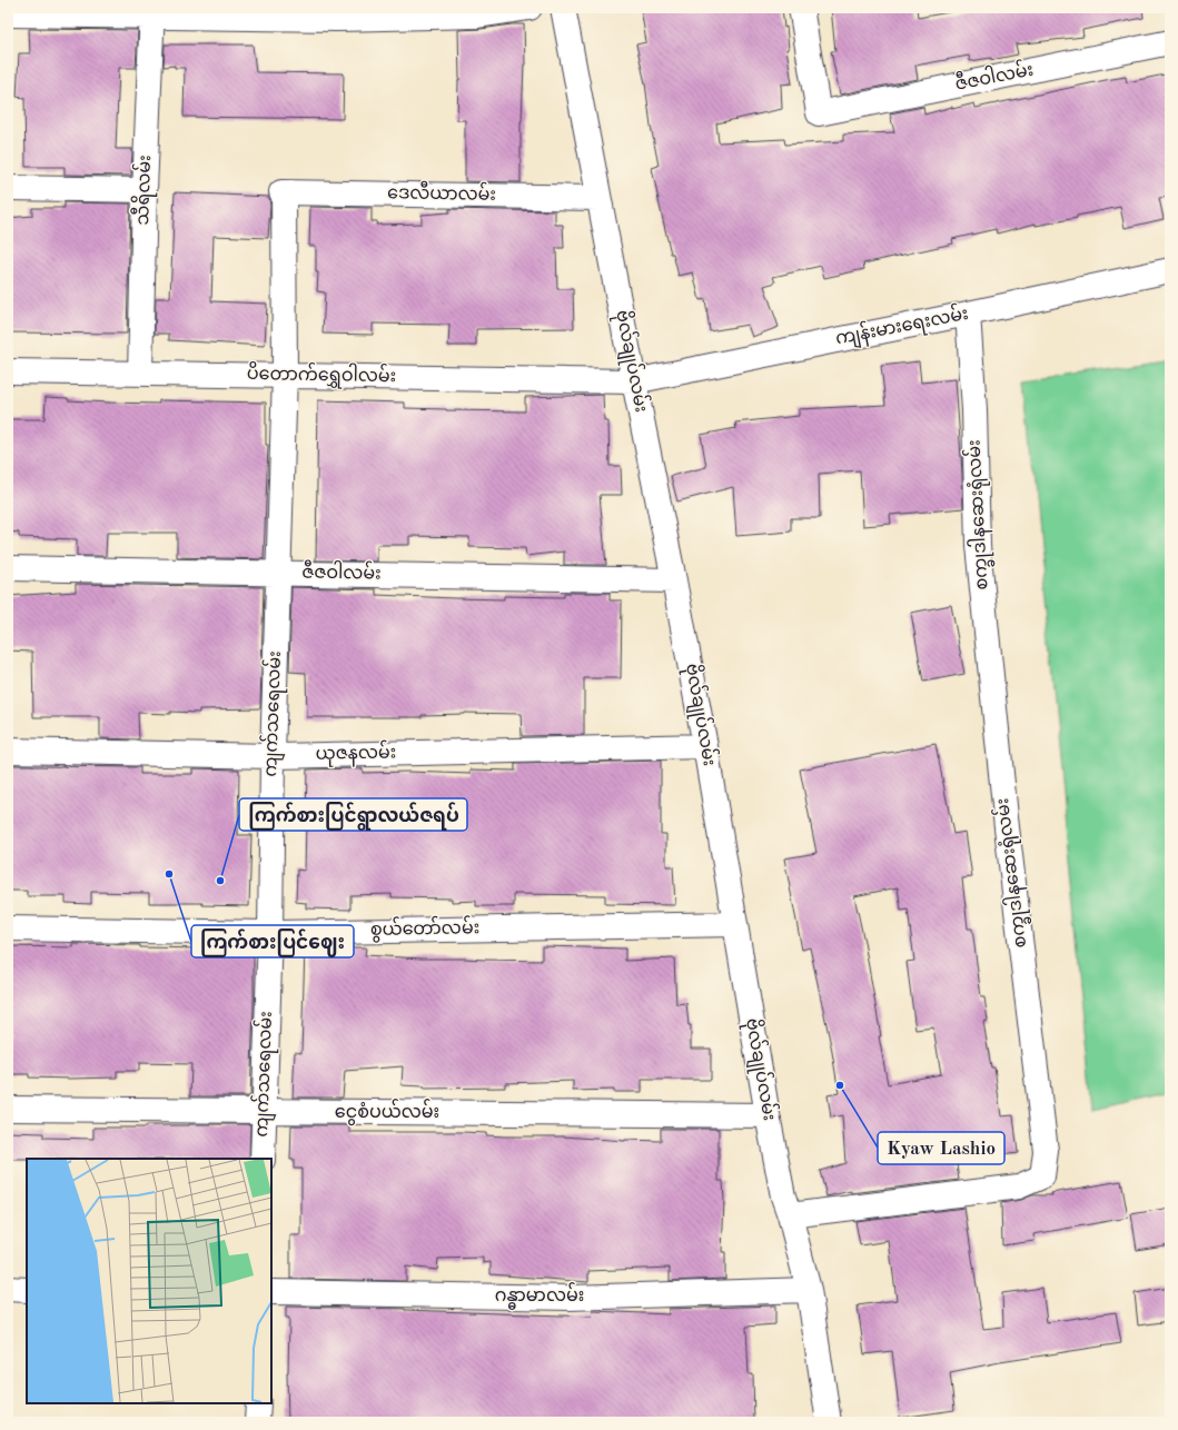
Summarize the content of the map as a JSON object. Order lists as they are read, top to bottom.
{
  "streets": {
    "street": [
      "ဇီဇဝါလမ်း",
      "သီရိလမ်း",
      "ဒေလီယာလမ်း",
      "ကျန်းမားရေးလမ်း",
      "ဗိုလ်ချုပ်လမ်း",
      "ပိတောက်ရွှေဝါလမ်း",
      "စက္ခုဒါနဆေးရုံလမ်း",
      "ကျက်သရေလမ်း",
      "ယုဇနလမ်း",
      "စွယ်တော်လမ်း",
      "ငွေစံပယ်လမ်း",
      "ဂန္ဓာမာလမ်း"
    ]
  },
  "crossings": [
    ["ဇီဇဝါလမ်း", "ဗိုလ်ချုပ်လမ်း"],
    ["ဇီဇဝါလမ်း", "ကျက်သရေလမ်း"],
    ["သီရိလမ်း", "ပိတောက်ရွှေဝါလမ်း"],
    ["ဒေလီယာလမ်း", "ဗိုလ်ချုပ်လမ်း"],
    ["ဒေလီယာလမ်း", "ပိတောက်ရွှေဝါလမ်း"],
    ["ဒေလီယာလမ်း", "ကျက်သရေလမ်း"],
    ["ကျန်းမားရေးလမ်း", "ဗိုလ်ချုပ်လမ်း"],
    ["ကျန်းမားရေးလမ်း", "ပိတောက်ရွှေဝါလမ်း"],
    ["ကျန်းမားရေးလမ်း", "စက္ခုဒါနဆေးရုံလမ်း"],
    ["ဗိုလ်ချုပ်လမ်း", "ပိတောက်ရွှေဝါလမ်း"],
    ["ဗိုလ်ချုပ်လမ်း", "စက္ခုဒါနဆေးရုံလမ်း"],
    ["ဗိုလ်ချုပ်လမ်း", "ယုဇနလမ်း"],
    ["ဗိုလ်ချုပ်လမ်း", "စွယ်တော်လမ်း"],
    ["ဗိုလ်ချုပ်လမ်း", "ငွေစံပယ်လမ်း"],
    ["ဗိုလ်ချုပ်လမ်း", "ဂန္ဓာမာလမ်း"],
    ["ပိတောက်ရွှေဝါလမ်း", "ကျက်သရေလမ်း"],
    ["ကျက်သရေလမ်း", "ယုဇနလမ်း"],
    ["ကျက်သရေလမ်း", "စွယ်တော်လမ်း"],
    ["ကျက်သရေလမ်း", "ငွေစံပယ်လမ်း"]
  ],
  "places": ["ကြက်စားပြင်ဈေး", "ကြက်စားပြင်ရွာလယ်ဇရပ်", "Kyaw Lashio"]
}
